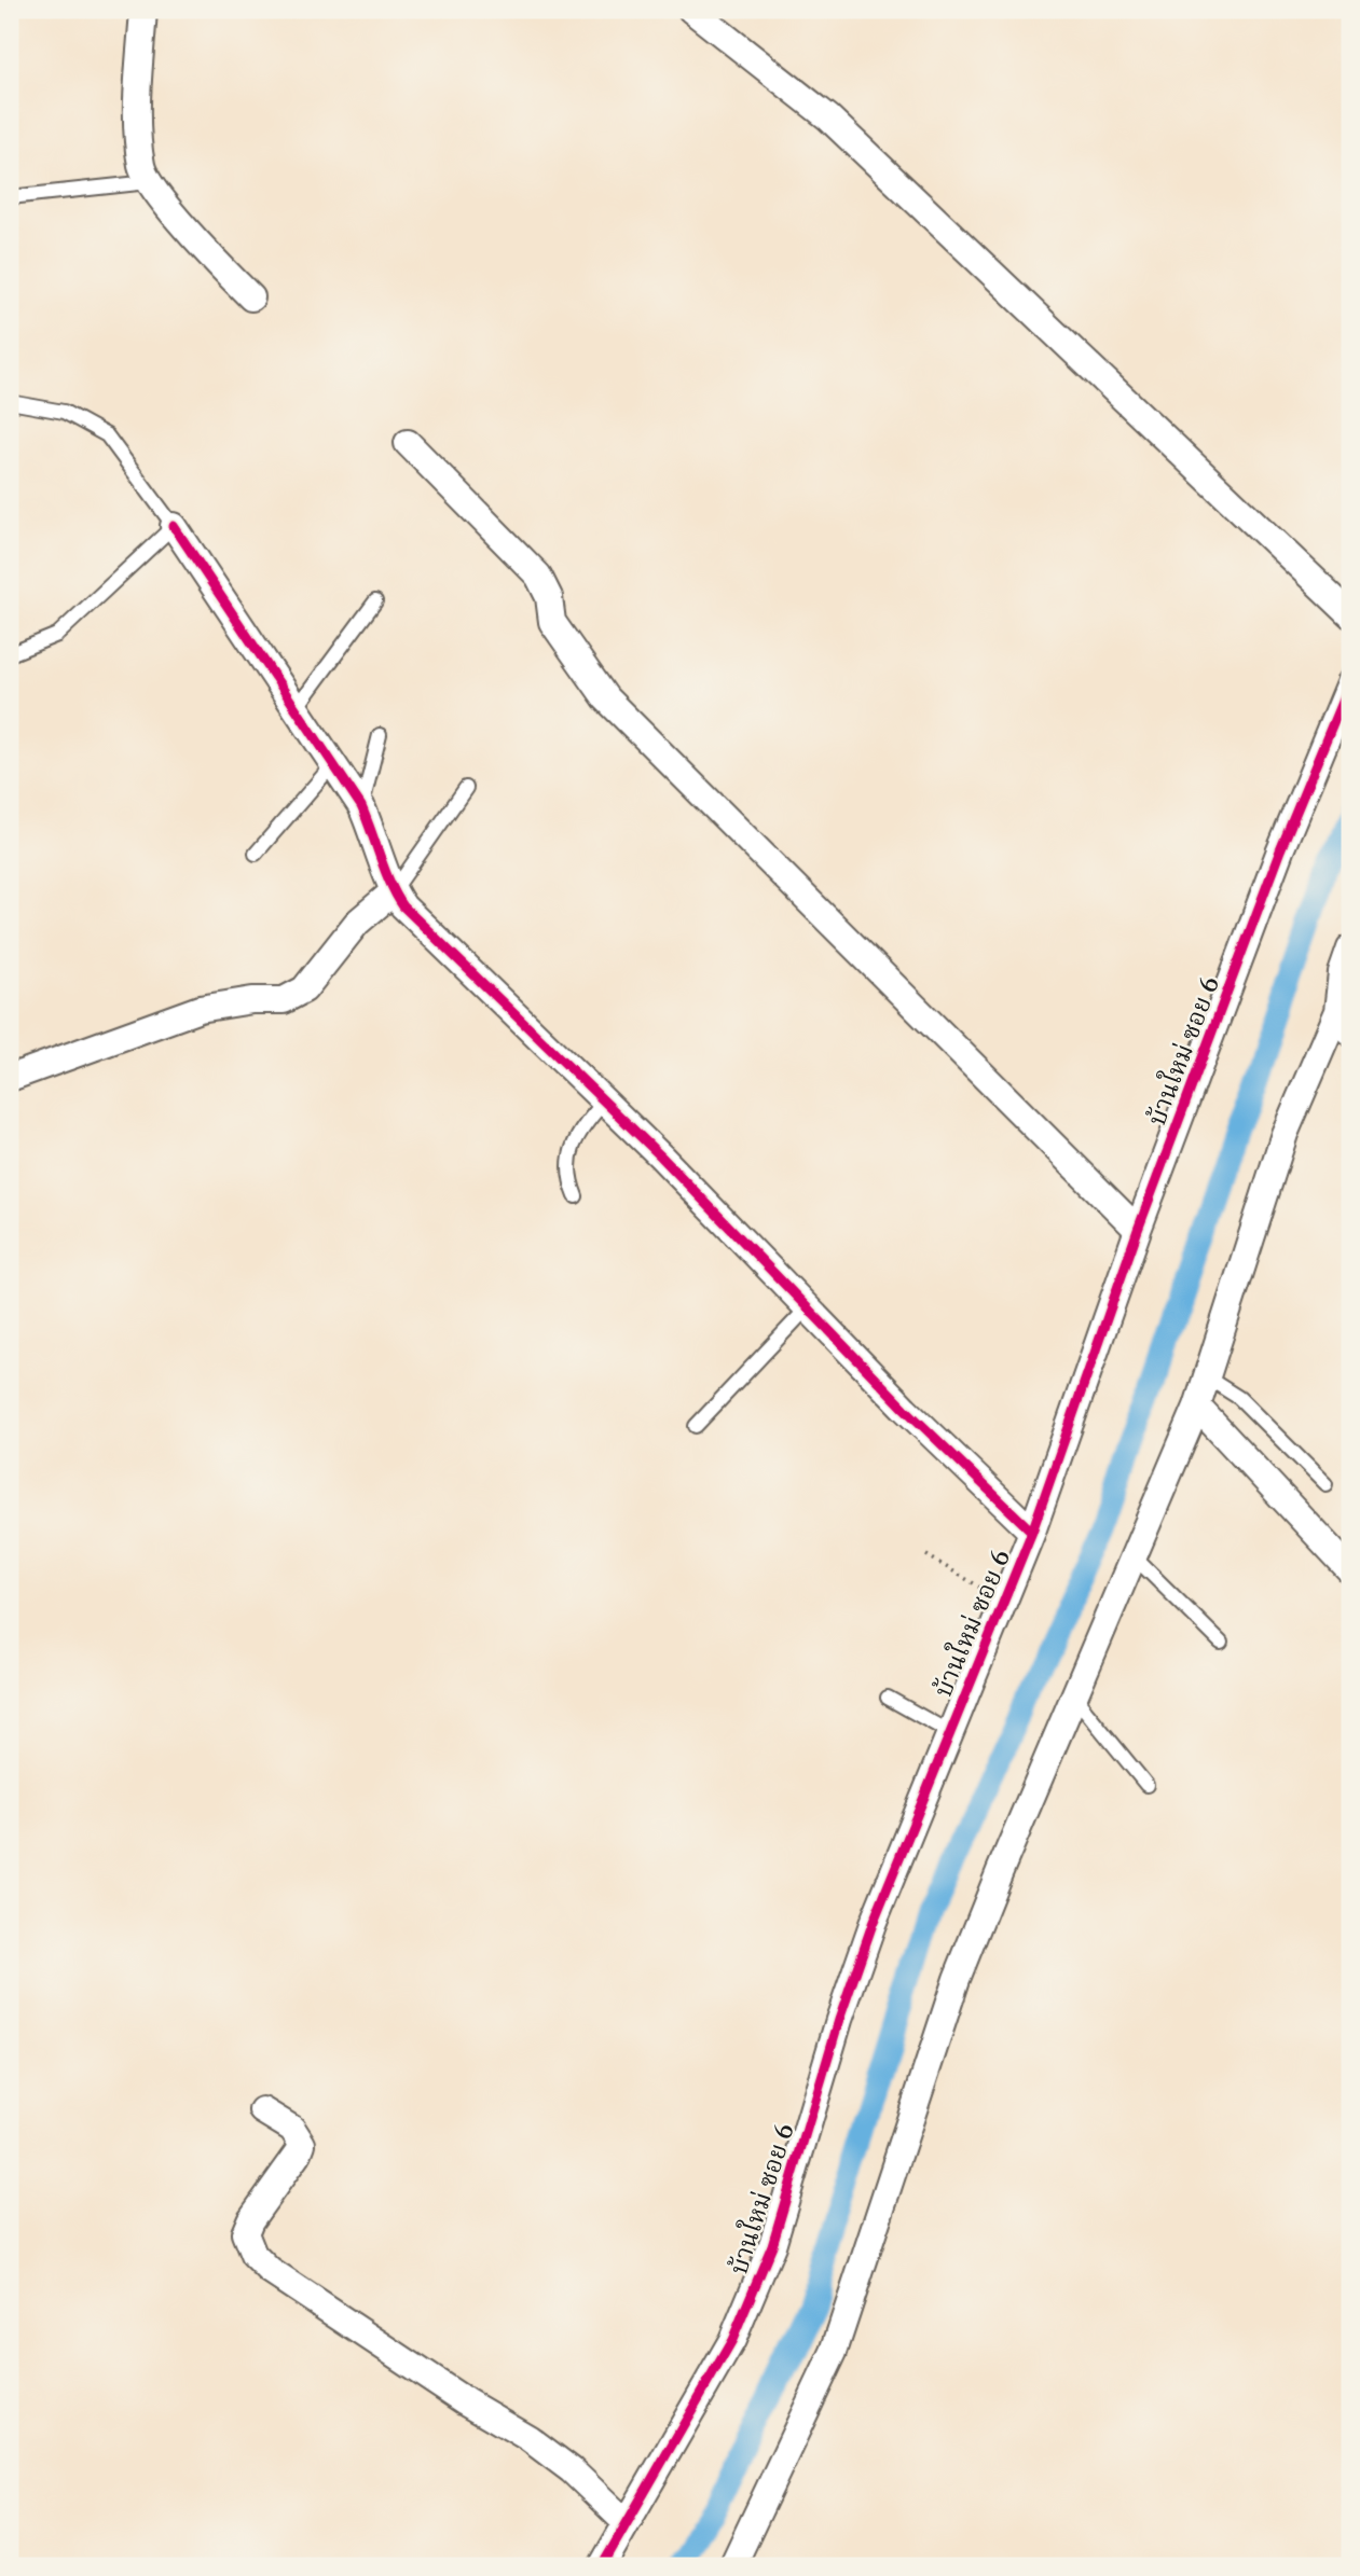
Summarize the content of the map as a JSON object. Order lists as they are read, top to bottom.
{
  "streets": {
    "street": ["บ้านใหม่ ซอย 6"]
  }
}
